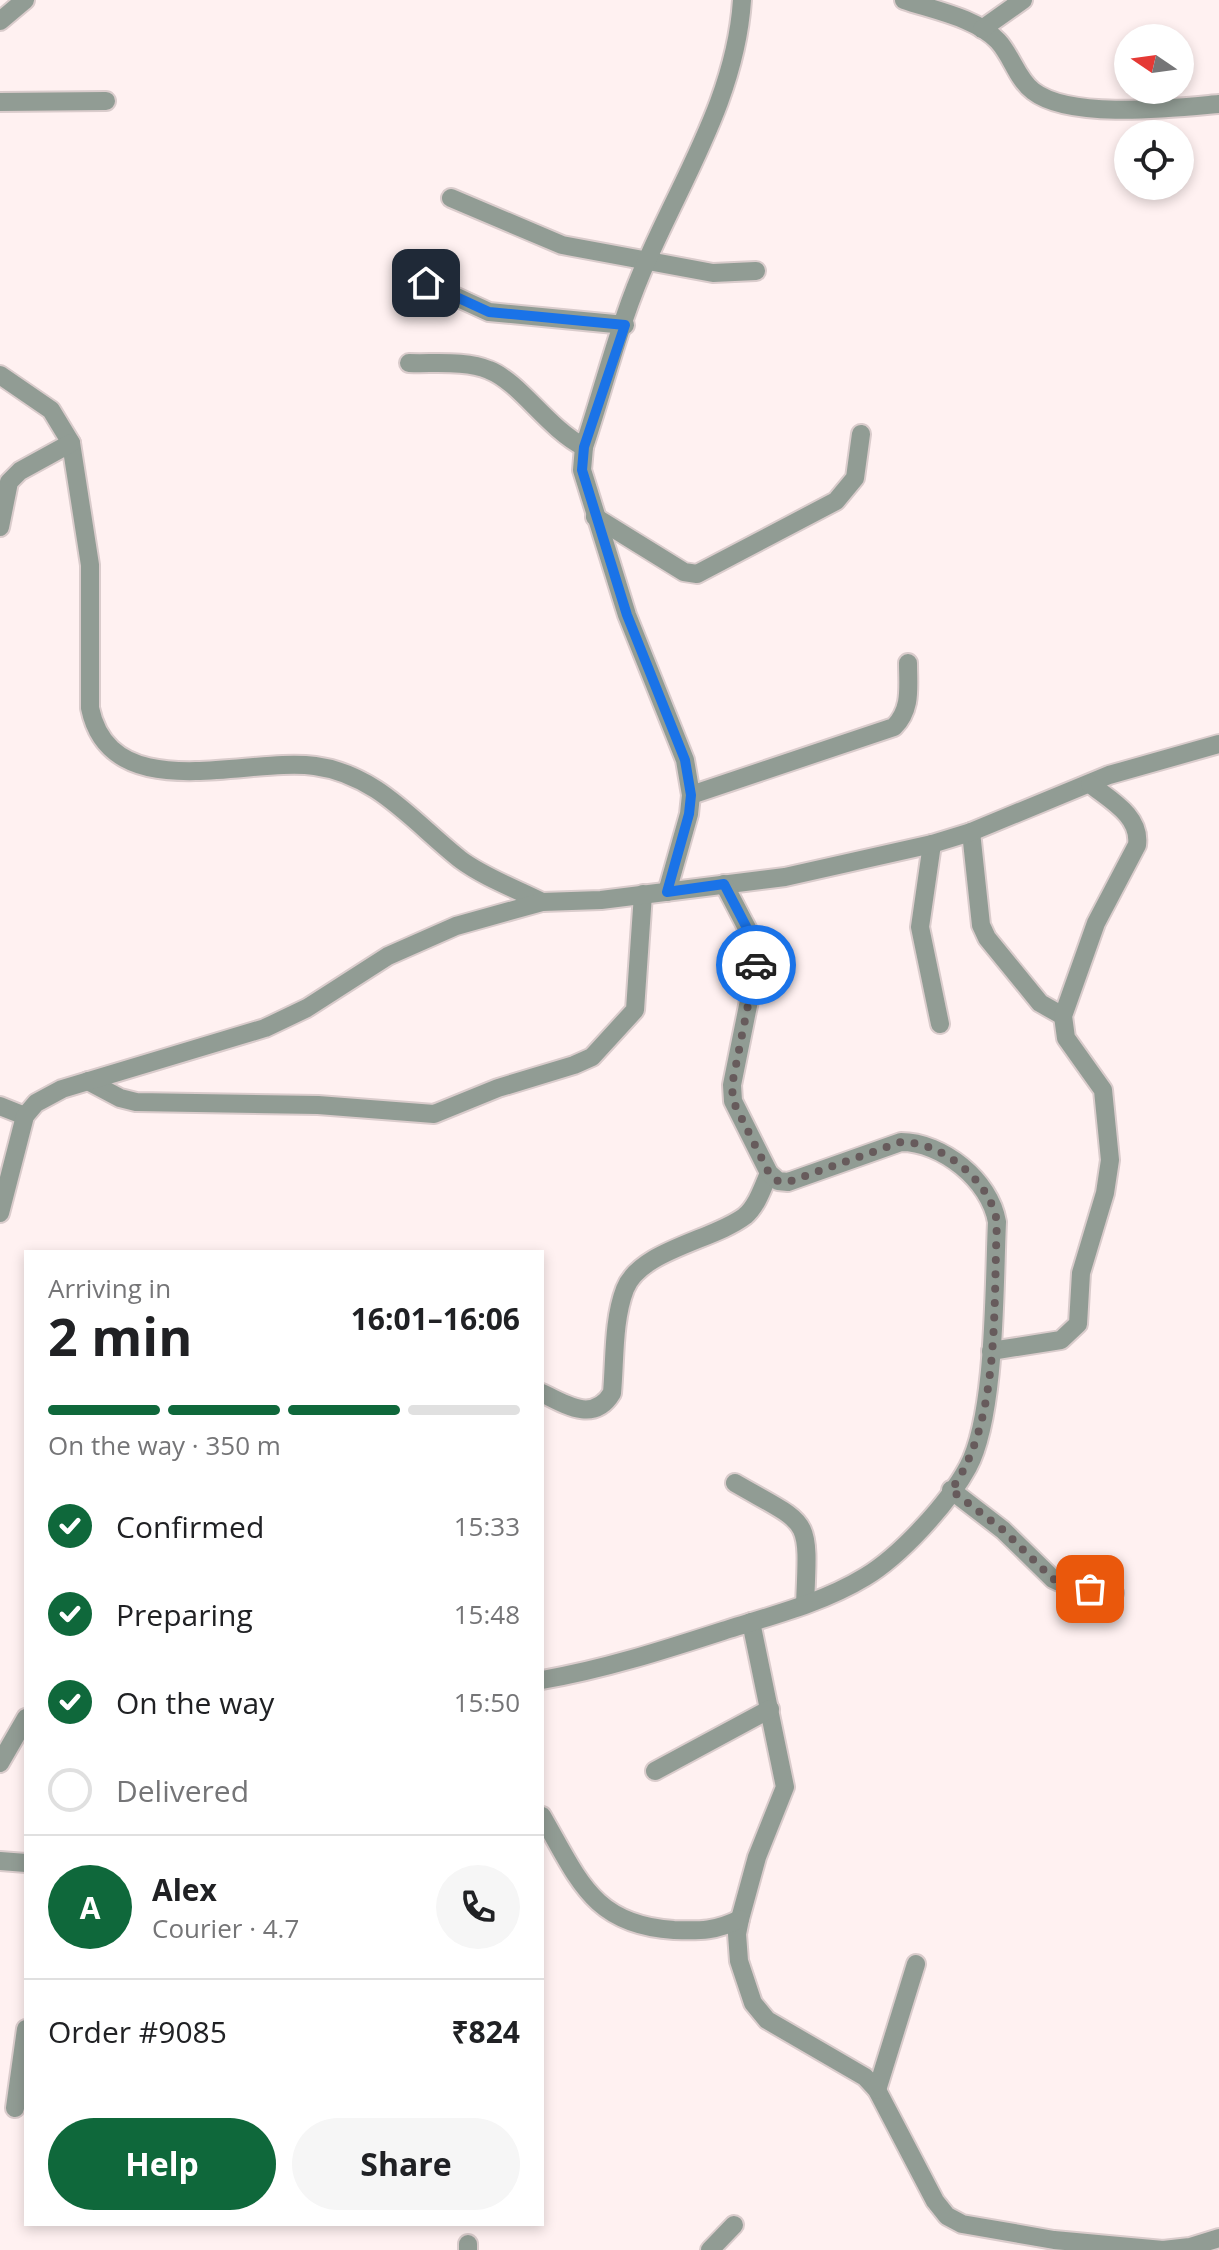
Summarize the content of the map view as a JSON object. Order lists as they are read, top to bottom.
{
  "north": "left",
  "page": {
    "heading": ["2 min", "Arriving in", "16:01–16:06"],
    "panel": [
      "Alex",
      "Courier · 4.7",
      "Order #9085",
      "₹824"
    ],
    "bar": "On the way · 350 m",
    "list": [
      ["Confirmed", "15:33"],
      ["Preparing", "15:48"],
      ["On the way", "15:50"],
      "Delivered"
    ],
    "round": "A",
    "buttons": ["Help", "Share"]
  }
}
